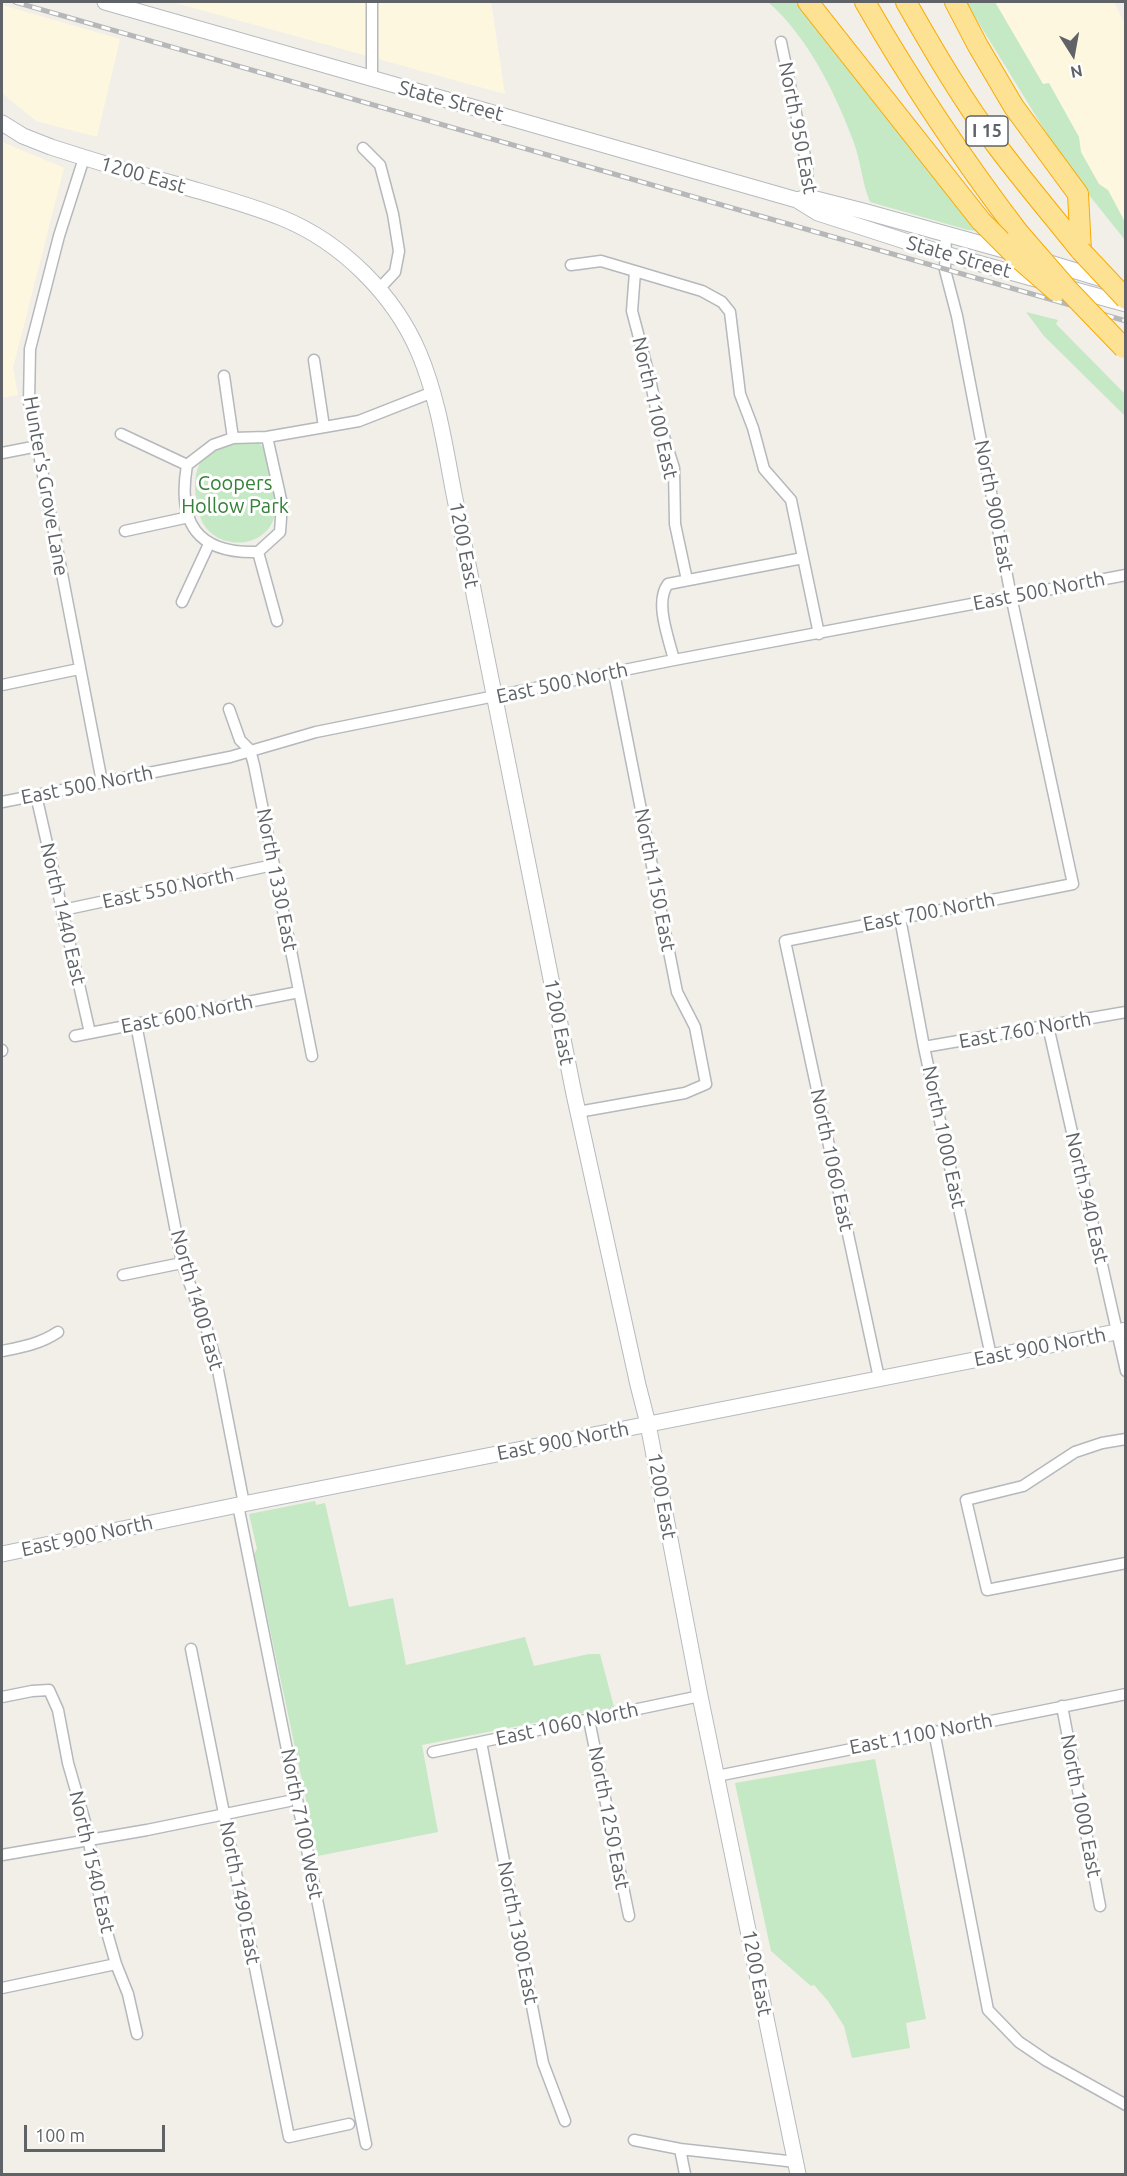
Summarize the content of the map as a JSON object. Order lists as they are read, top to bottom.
{
  "streets": {
    "highway": ["I 15"],
    "main road": ["State Street", "1200 East", "East 900 North"],
    "street": [
      "North 950 East",
      "North 1100 East",
      "Hunter's Grove Lane",
      "North 900 East",
      "East 500 North",
      "North 1330 East",
      "North 1150 East",
      "East 550 North",
      "East 700 North",
      "North 1440 East",
      "East 600 North",
      "East 760 North",
      "North 1000 East",
      "North 1060 East",
      "North 940 East",
      "North 1400 East",
      "East 1060 North",
      "East 1100 North",
      "North 1250 East",
      "North 7100 West",
      "North 1540 East",
      "North 1490 East",
      "North 1300 East"
    ]
  },
  "crossings": [
    ["State Street", "North 950 East"],
    ["State Street", "North 900 East"],
    ["1200 East", "Hunter's Grove Lane"],
    ["1200 East", "East 500 North"],
    ["1200 East", "North 1150 East"],
    ["1200 East", "East 900 North"],
    ["1200 East", "East 1060 North"],
    ["1200 East", "East 1100 North"],
    ["Hunter's Grove Lane", "East 500 North"],
    ["North 900 East", "East 500 North"],
    ["North 900 East", "East 700 North"],
    ["East 500 North", "North 1330 East"],
    ["East 500 North", "North 1150 East"],
    ["East 500 North", "North 1440 East"],
    ["North 1330 East", "East 550 North"],
    ["North 1330 East", "East 600 North"],
    ["East 550 North", "North 1440 East"],
    ["East 700 North", "North 1000 East"],
    ["East 700 North", "North 1060 East"],
    ["North 1440 East", "East 600 North"],
    ["East 600 North", "North 1400 East"],
    ["East 760 North", "North 1000 East"],
    ["East 760 North", "North 940 East"],
    ["North 1000 East", "East 900 North"],
    ["North 1000 East", "East 1100 North"],
    ["North 1060 East", "East 900 North"],
    ["North 940 East", "East 900 North"],
    ["North 1400 East", "East 900 North"],
    ["North 1400 East", "North 7100 West"],
    ["East 900 North", "North 7100 West"],
    ["East 1060 North", "North 1250 East"],
    ["East 1060 North", "North 1300 East"]
  ],
  "parks": ["Coopers Hollow Park"],
  "scale_bar": "100 m",
  "north": "bottom"
}
